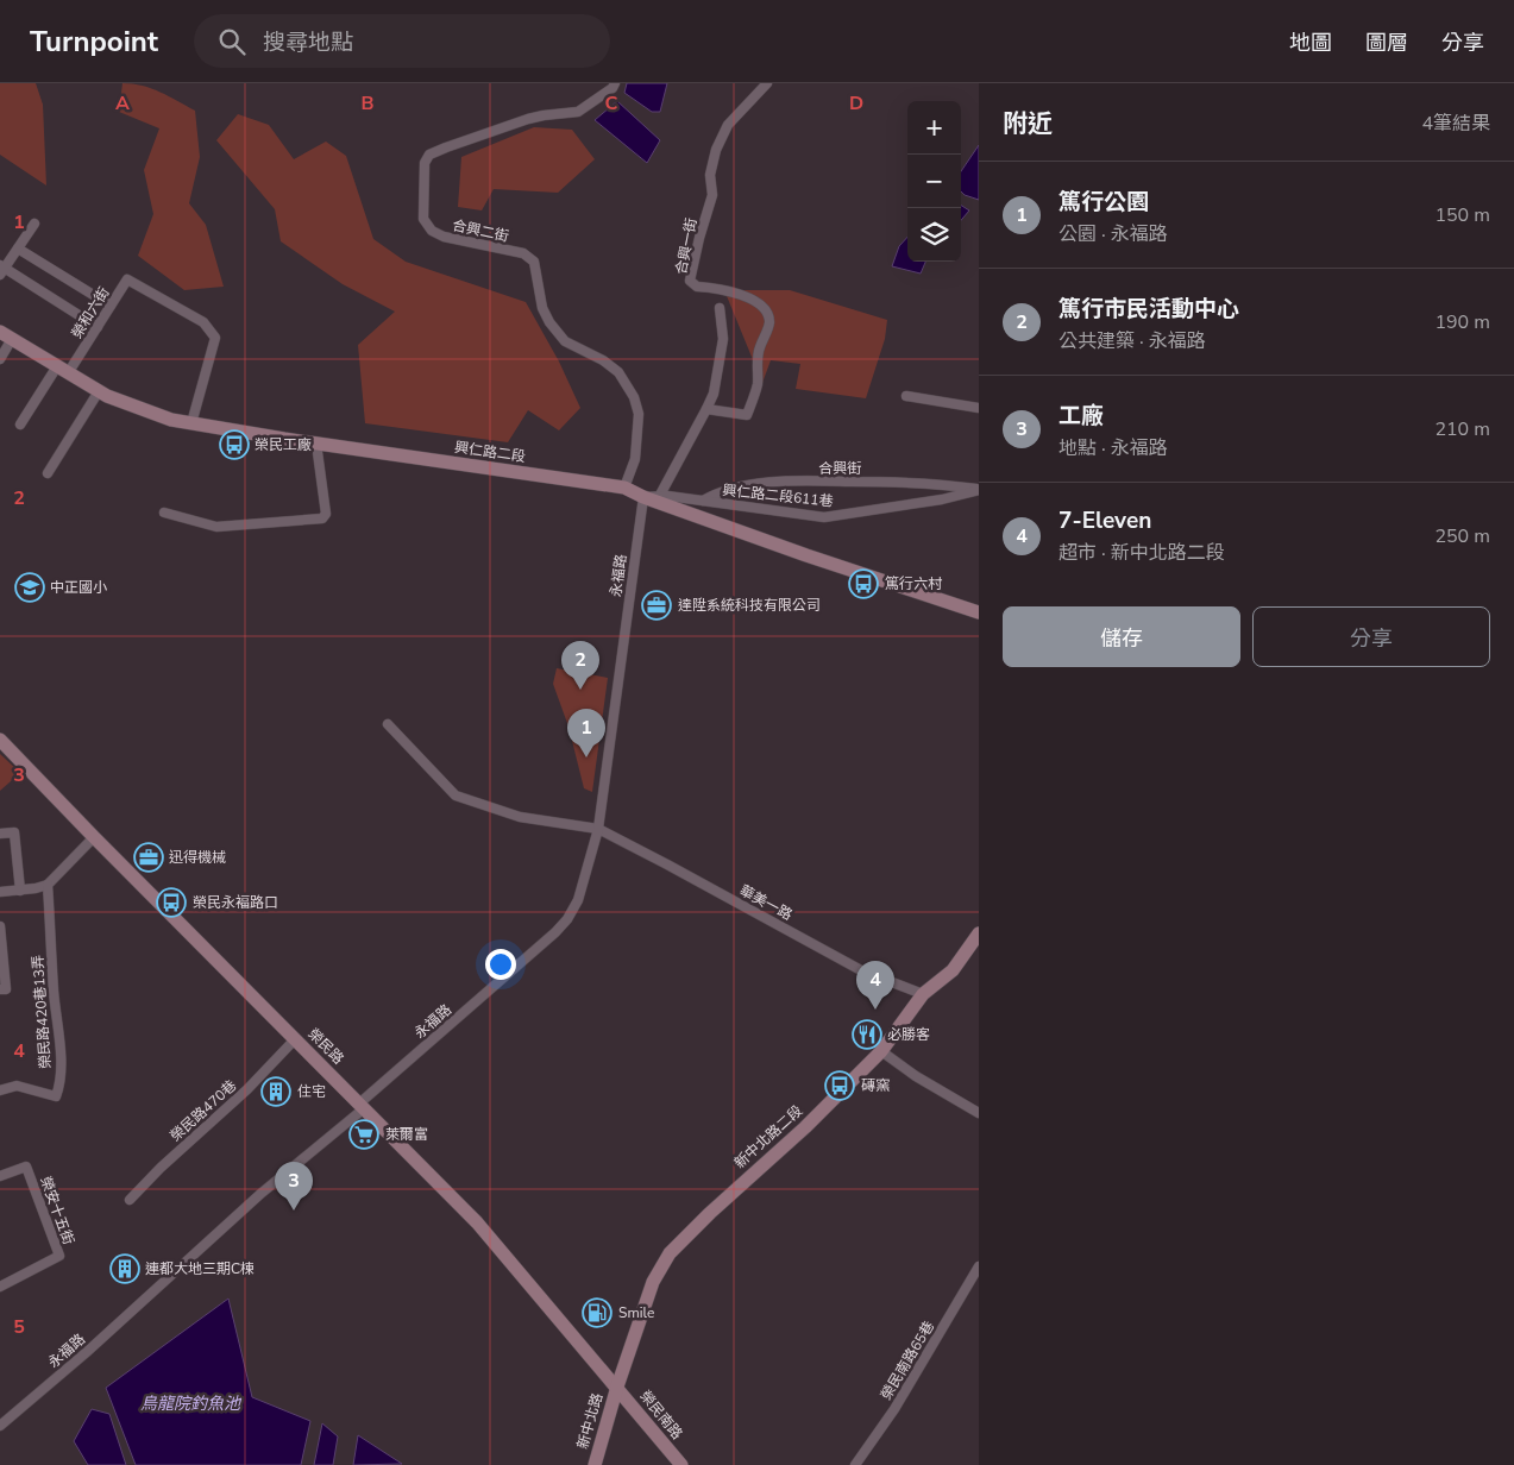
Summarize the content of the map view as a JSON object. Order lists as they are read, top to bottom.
{
  "streets": {
    "street": [
      "合興二街",
      "合興一街",
      "榮和六街",
      "興仁路二段",
      "合興街",
      "興仁路二段611巷",
      "永福路",
      "華美一路",
      "榮民路420巷13弄",
      "榮民路",
      "榮民路470巷",
      "新中北路二段",
      "榮安十五街",
      "榮民南路65巷",
      "榮民南路",
      "新中北路"
    ]
  },
  "crossings": [
    ["合興二街", "興仁路二段"],
    ["榮和六街", "興仁路二段"],
    ["興仁路二段", "興仁路二段611巷"],
    ["興仁路二段", "永福路"],
    ["合興街", "興仁路二段611巷"],
    ["興仁路二段611巷", "永福路"],
    ["永福路", "華美一路"],
    ["永福路", "榮民路"],
    ["華美一路", "新中北路二段"],
    ["榮民路", "榮民路470巷"],
    ["榮民路", "新中北路二段"],
    ["榮民路", "榮民南路"],
    ["榮民路", "新中北路"],
    ["新中北路二段", "榮民南路"],
    ["新中北路二段", "新中北路"],
    ["榮民南路", "新中北路"]
  ],
  "water": ["烏龍院釣魚池"],
  "places": {
    "bus stop": [
      "榮民工廠",
      "篤行六村",
      "榮民永褔路口",
      "磚窯"
    ],
    "school or university": ["中正國小"],
    "office": ["達陞系統科技有限公司", "迅得機械"],
    "restaurant": ["必勝客"],
    "building": ["住宅", "連都大地三期C棟"],
    "supermarket": ["萊爾富"],
    "fuel station": ["Smile"]
  },
  "page": {
    "header": "Turnpoint",
    "search": "搜尋地點",
    "nav": ["地圖", "圖層", "分享"],
    "heading": ["附近", "4筆結果"],
    "map_buttons": ["+", "−"],
    "list": [
      {
        "mark": "1",
        "name": "篤行公園",
        "note": "公園 · 永福路",
        "value": "150 m"
      },
      {
        "mark": "2",
        "name": "篤行市民活動中心",
        "note": "公共建築 · 永福路",
        "value": "190 m"
      },
      {
        "mark": "3",
        "name": "工廠",
        "note": "地點 · 永福路",
        "value": "210 m"
      },
      {
        "mark": "4",
        "name": "7-Eleven",
        "note": "超市 · 新中北路二段",
        "value": "250 m"
      }
    ],
    "buttons": ["儲存", "分享"],
    "pins": [
      "2",
      "1",
      "4",
      "3"
    ]
  },
  "grid": {
    "columns": [
      "A",
      "B",
      "C",
      "D"
    ],
    "rows": [
      "1",
      "2",
      "3",
      "4",
      "5"
    ]
  }
}
